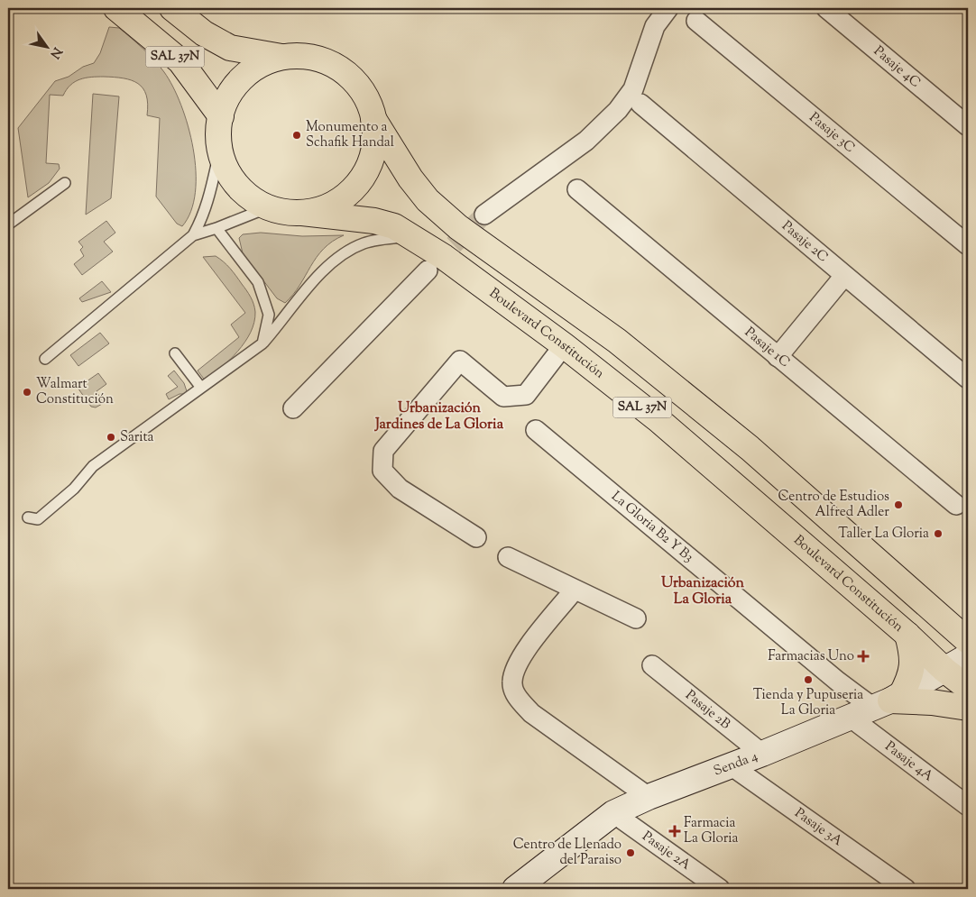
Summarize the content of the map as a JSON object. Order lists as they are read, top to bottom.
{
  "streets": {
    "highway": ["SAL 37N", "Boulevard Constitución"],
    "street": [
      "Pasaje 4C",
      "Pasaje 3C",
      "Pasaje 2C",
      "Pasaje 1C",
      "La Gloria B2 Y B3",
      "Pasaje 2B",
      "Pasaje 4A",
      "Senda 4",
      "Pasaje 3A",
      "Pasaje 2A"
    ]
  },
  "crossings": [
    ["SAL 37N", "Boulevard Constitución"],
    ["Boulevard Constitución", "Senda 4"],
    ["La Gloria B2 Y B3", "Senda 4"],
    ["Pasaje 2B", "Senda 4"],
    ["Pasaje 4A", "Senda 4"],
    ["Senda 4", "Pasaje 3A"],
    ["Senda 4", "Pasaje 2A"]
  ],
  "districts": ["Urbanización Jardines de La Gloria", "Urbanización La Gloria"],
  "places": {
    "other": [
      "Monumento a Schafik Handal",
      "Walmart Constitución",
      "Sarita",
      "Centro de Estudios Alfred Adler",
      "Taller La Gloria",
      "Tienda y Pupuseria La Gloria",
      "Centro de Llenado del Paraiso"
    ],
    "health": ["Farmacias Uno", "Farmacia La Gloria"]
  },
  "north": "bottom right"
}
